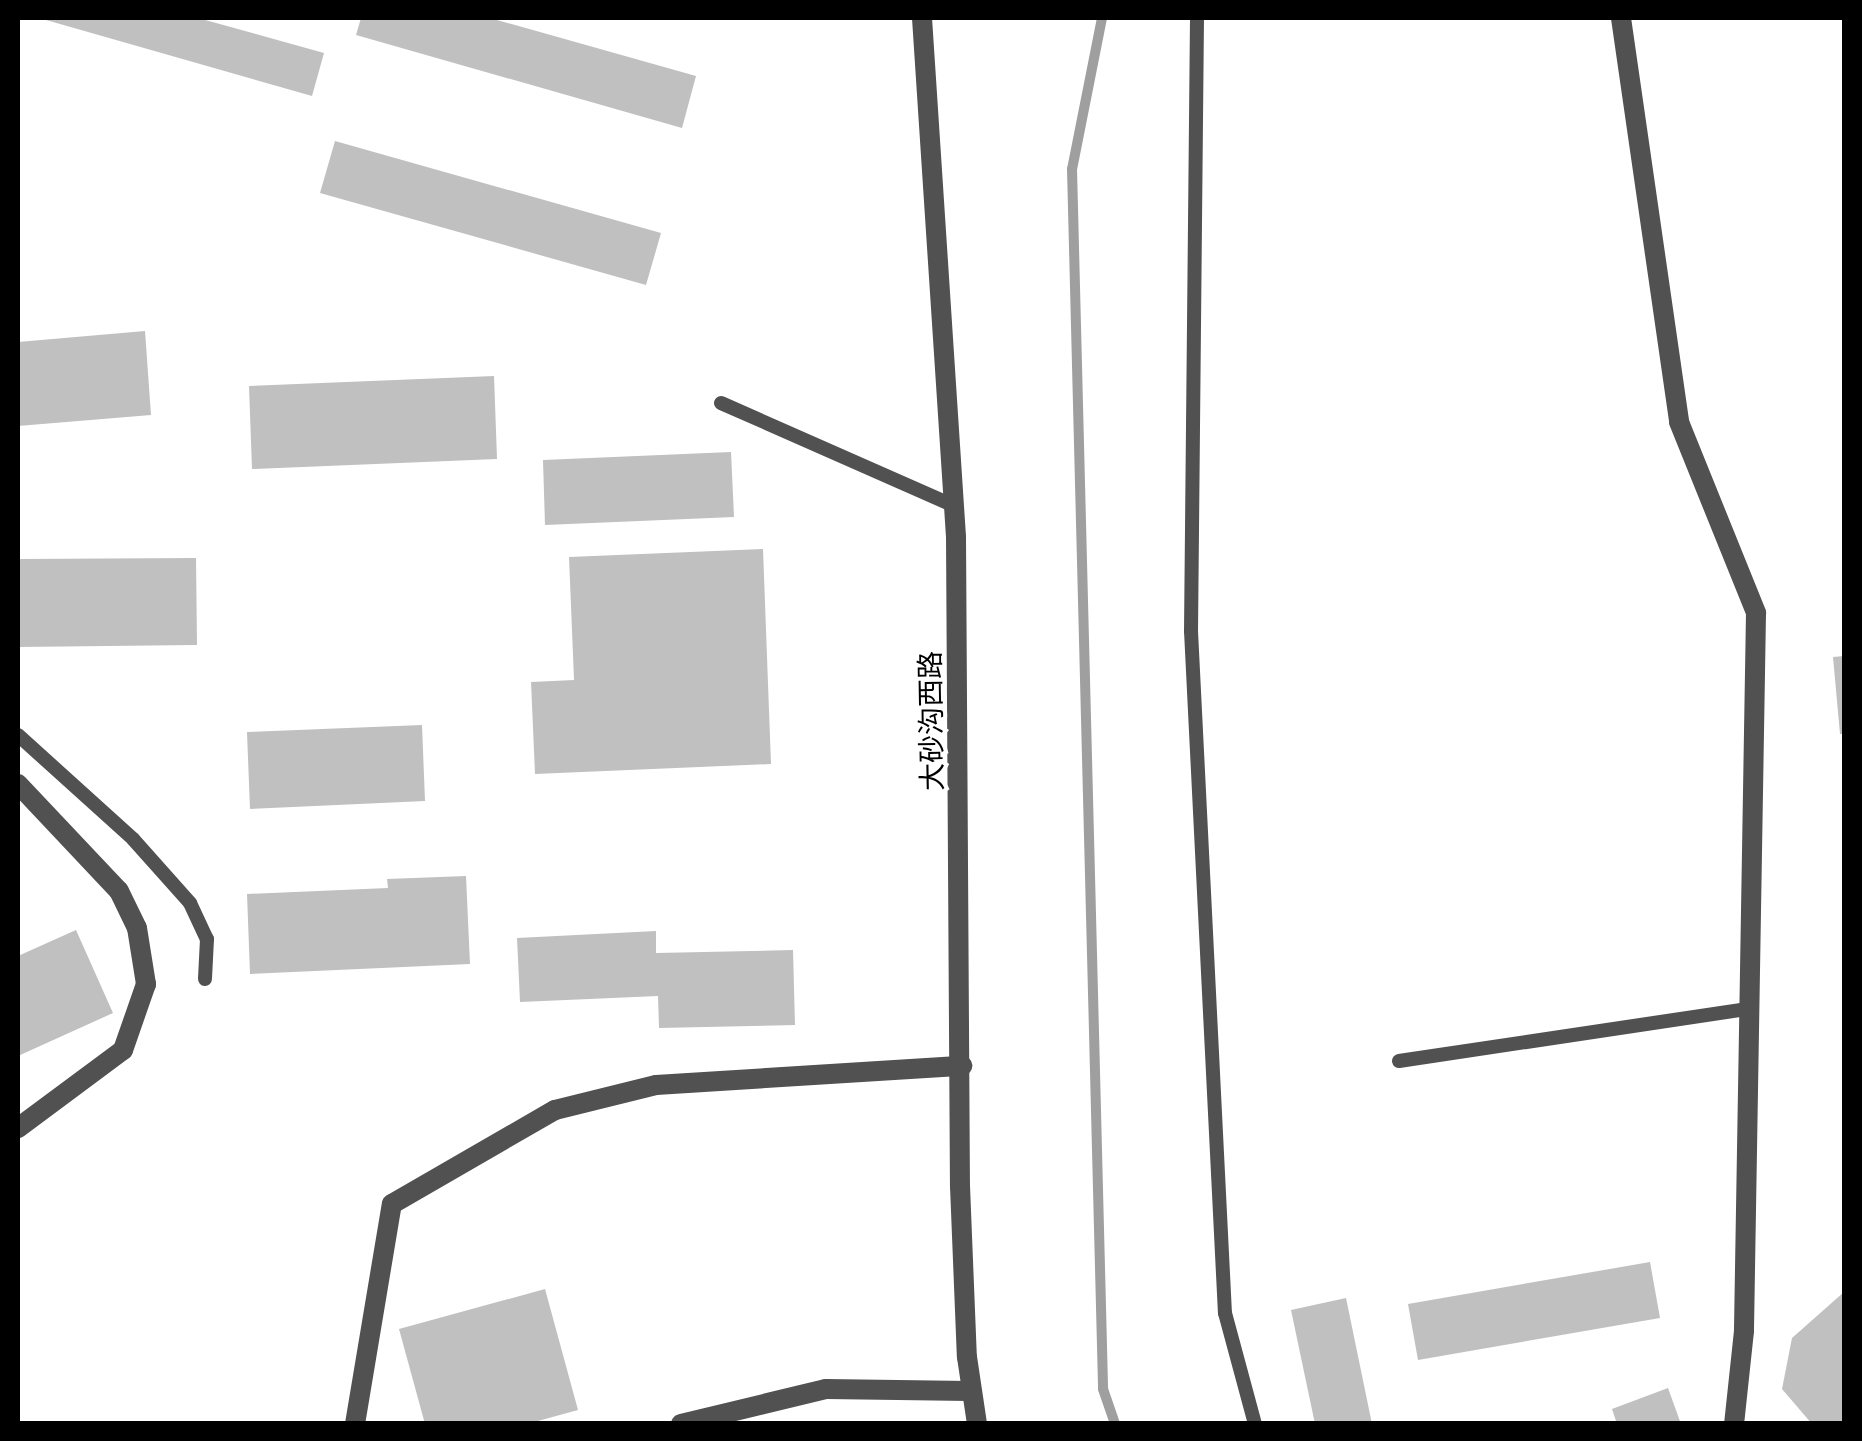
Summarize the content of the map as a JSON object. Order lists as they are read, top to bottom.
{
  "streets": {
    "street": ["大砂沟西路"]
  }
}
